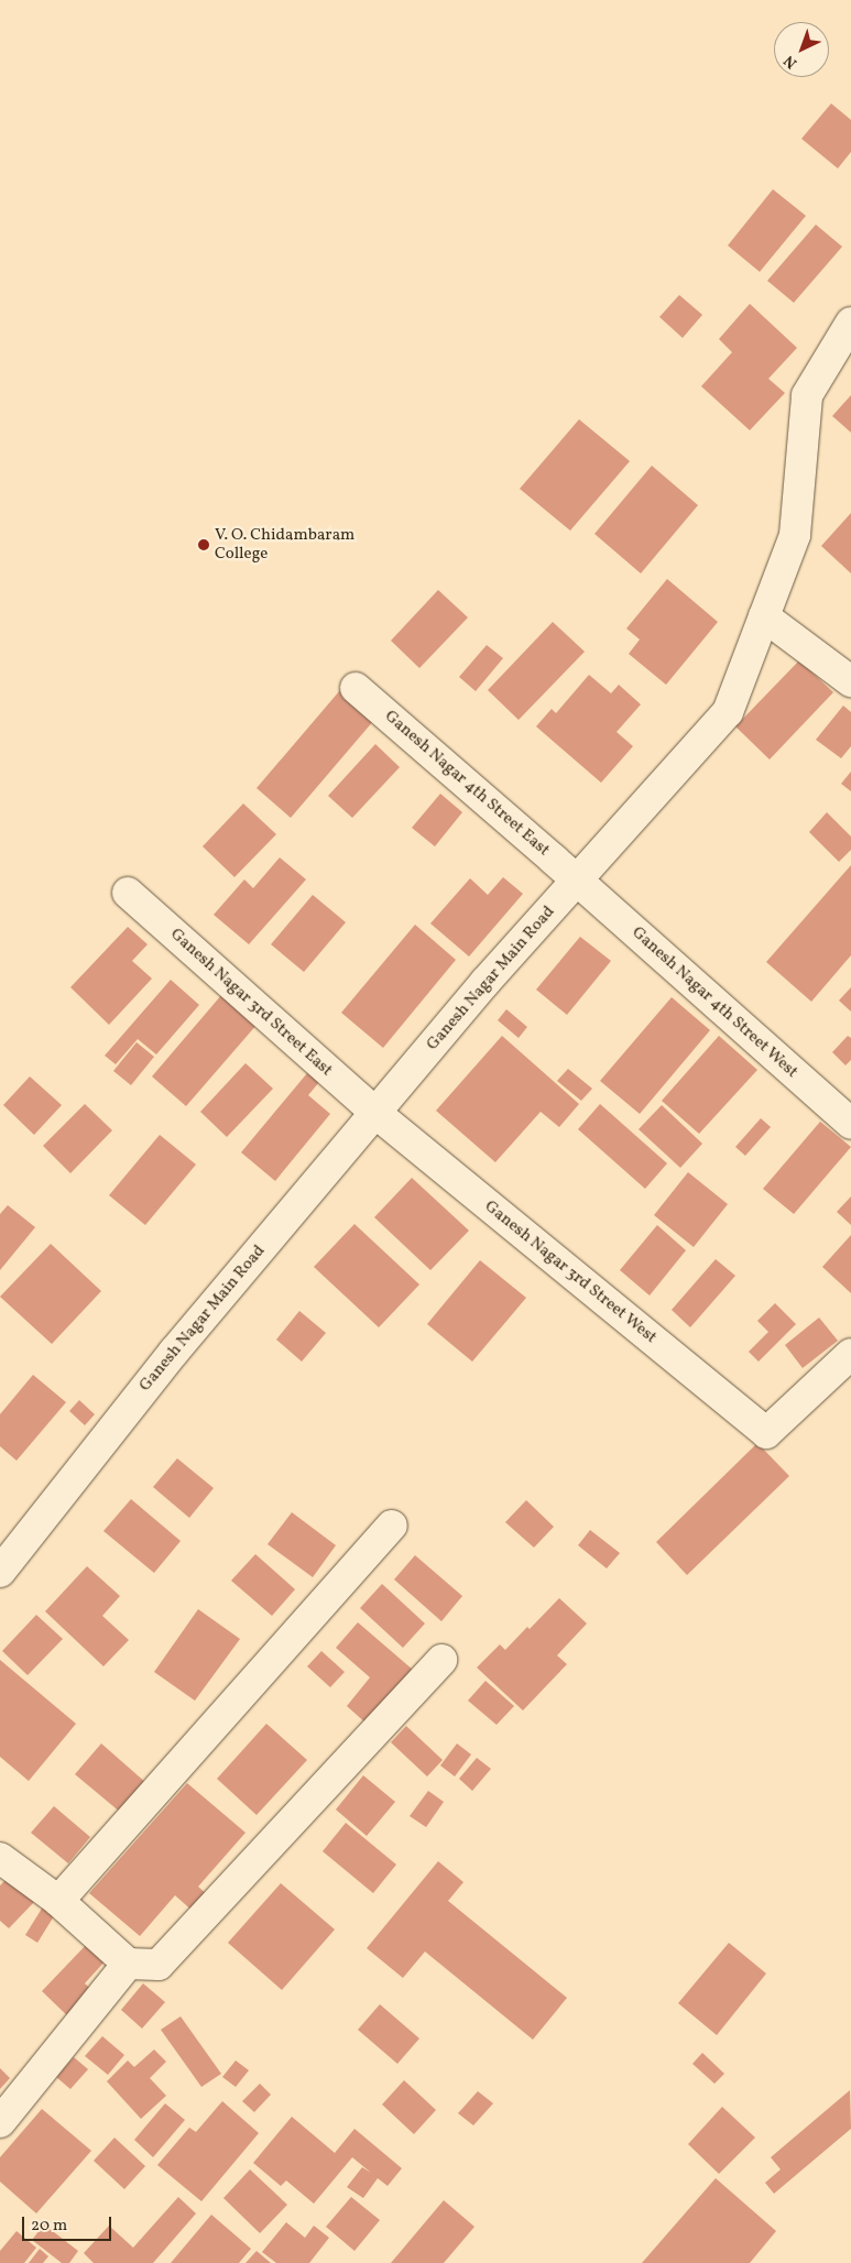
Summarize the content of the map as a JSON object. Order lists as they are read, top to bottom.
{
  "streets": {
    "street": [
      "Ganesh Nagar 4th Street East",
      "Ganesh Nagar Main Road",
      "Ganesh Nagar 3rd Street East",
      "Ganesh Nagar 4th Street West",
      "Ganesh Nagar 3rd Street West"
    ]
  },
  "crossings": [
    ["Ganesh Nagar 4th Street East", "Ganesh Nagar Main Road"],
    ["Ganesh Nagar 4th Street East", "Ganesh Nagar 4th Street West"],
    ["Ganesh Nagar Main Road", "Ganesh Nagar 3rd Street East"],
    ["Ganesh Nagar Main Road", "Ganesh Nagar 4th Street West"],
    ["Ganesh Nagar Main Road", "Ganesh Nagar 3rd Street West"],
    ["Ganesh Nagar 3rd Street East", "Ganesh Nagar 3rd Street West"]
  ],
  "places": ["V. O. Chidambaram College"],
  "scale_bar": "20 m",
  "north": "bottom left"
}
